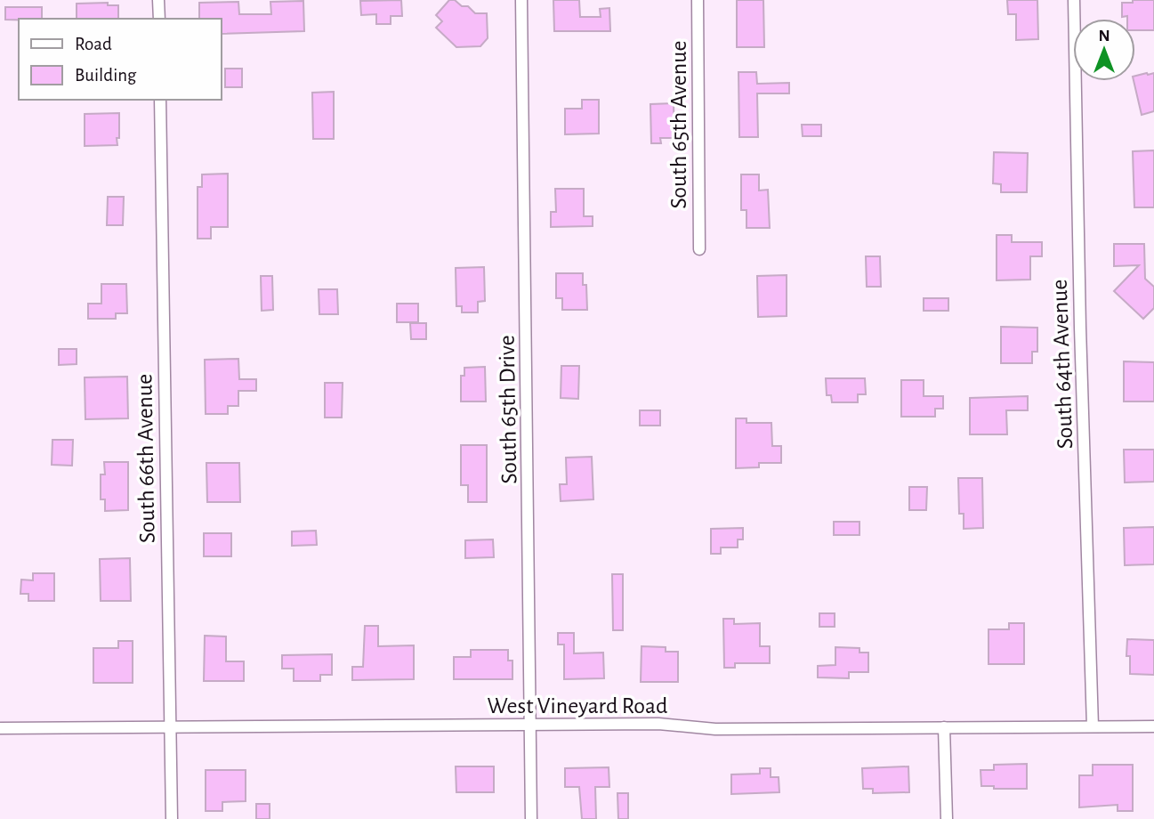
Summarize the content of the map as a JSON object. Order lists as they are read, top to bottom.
{
  "streets": {
    "street": [
      "South 65th Avenue",
      "South 64th Avenue",
      "South 65th Drive",
      "South 66th Avenue",
      "West Vineyard Road"
    ]
  },
  "crossings": [
    ["South 64th Avenue", "West Vineyard Road"],
    ["South 65th Drive", "West Vineyard Road"],
    ["South 66th Avenue", "West Vineyard Road"]
  ],
  "legend": ["Road", "Building"],
  "north": "top"
}
